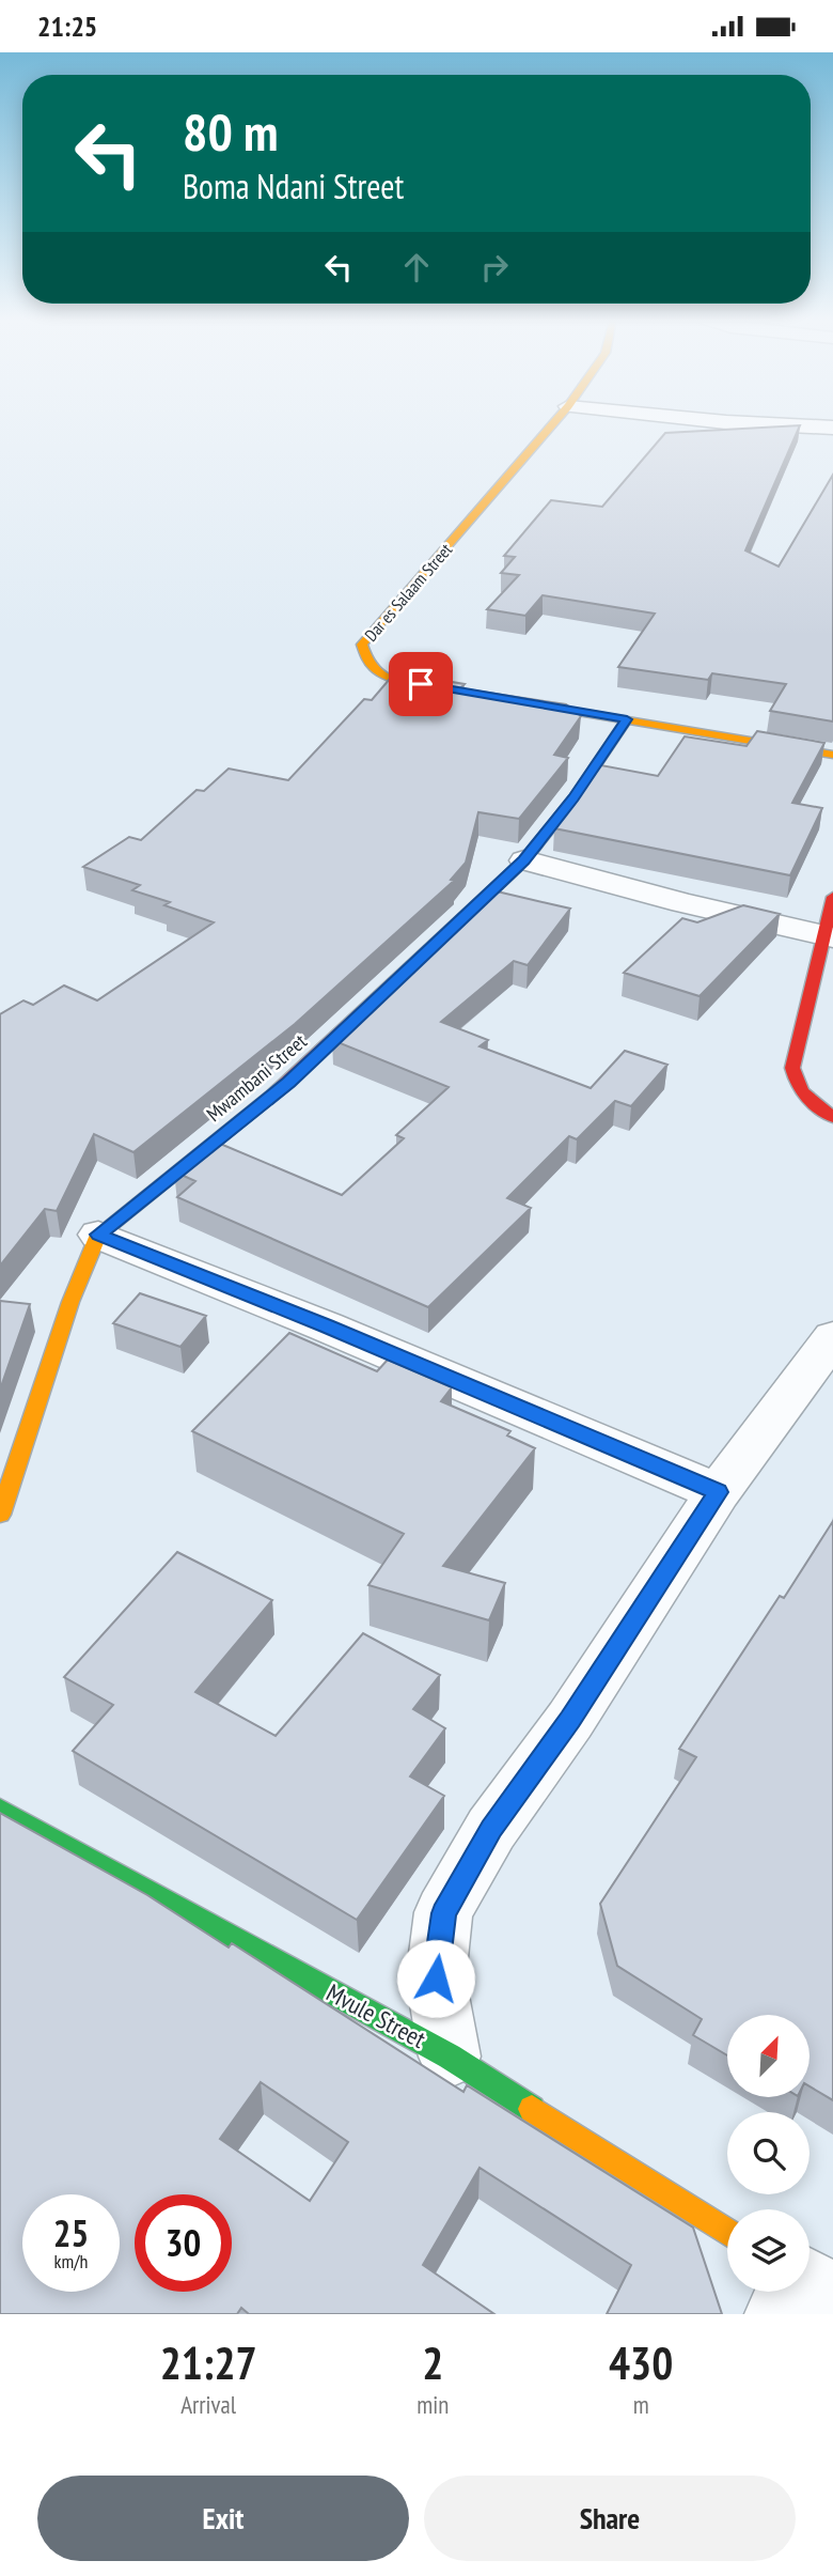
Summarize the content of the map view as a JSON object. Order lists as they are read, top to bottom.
{
  "streets": {
    "street": ["Dar es Salaam Street", "Mwambani Street", "Mvule Street"]
  },
  "north": "top right",
  "page": {
    "status": "21:25",
    "turn": ["80 m", "Boma Ndani Street"],
    "speed": "25 km/h",
    "limit": "30",
    "eta": [
      "21:27",
      "Arrival",
      "2",
      "min",
      "430",
      "m"
    ],
    "buttons": ["Exit", "Share"]
  }
}
